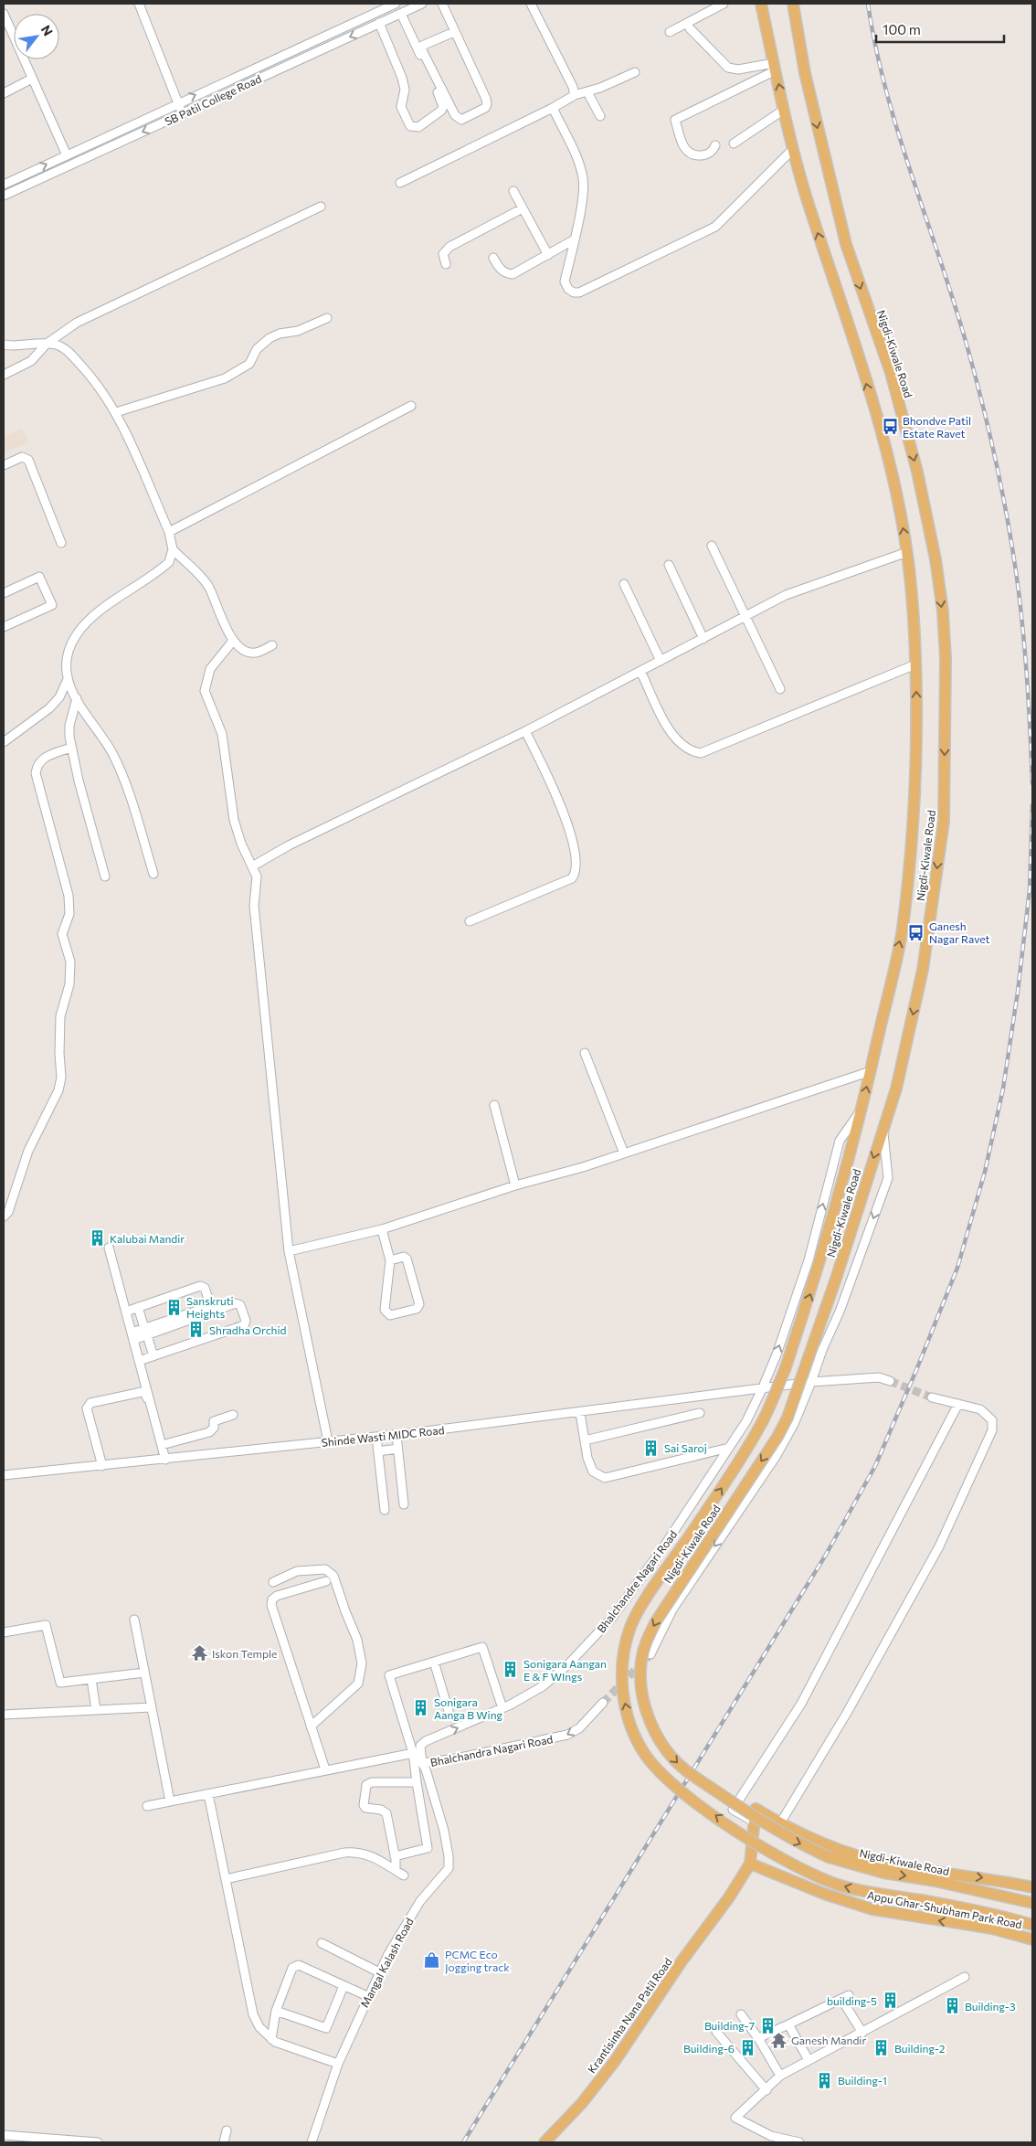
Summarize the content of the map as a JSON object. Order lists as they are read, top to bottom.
{
  "streets": {
    "main road": ["Nigdi-Kiwale Road", "Appu Ghar-Shubham Park Road", "Krantisinha Nana Patil Road"],
    "street": [
      "SB Patil College Road",
      "Shinde Wasti MIDC Road",
      "Bhalchandre Nagari Road",
      "Bhalchandra Nagari Road",
      "Mangal Kalash Road"
    ]
  },
  "crossings": [
    ["Nigdi-Kiwale Road", "Bhalchandre Nagari Road"],
    ["Shinde Wasti MIDC Road", "Bhalchandre Nagari Road"],
    ["Bhalchandre Nagari Road", "Mangal Kalash Road"],
    ["Bhalchandra Nagari Road", "Mangal Kalash Road"],
    ["Appu Ghar-Shubham Park Road", "Krantisinha Nana Patil Road"]
  ],
  "one_way": ["Bhalchandra Nagari Road"],
  "places": {
    "bus stop": ["Bhondve Patil Estate Ravet", "Ganesh Nagar Ravet"],
    "building": [
      "Kalubai Mandir",
      "Sanskruti Heights",
      "Shradha Orchid",
      "Sai Saroj",
      "Sonigara Aangan E & F WIngs",
      "Sonigara Aanga B Wing",
      "building-5",
      "Building-3",
      "Building-7",
      "Building-6",
      "Building-2",
      "Building-1"
    ],
    "temple": ["Iskon Temple", "Ganesh Mandir"],
    "shop": ["PCMC Eco Jogging track"]
  },
  "scale_bar": "100 m",
  "north": "top right"
}
